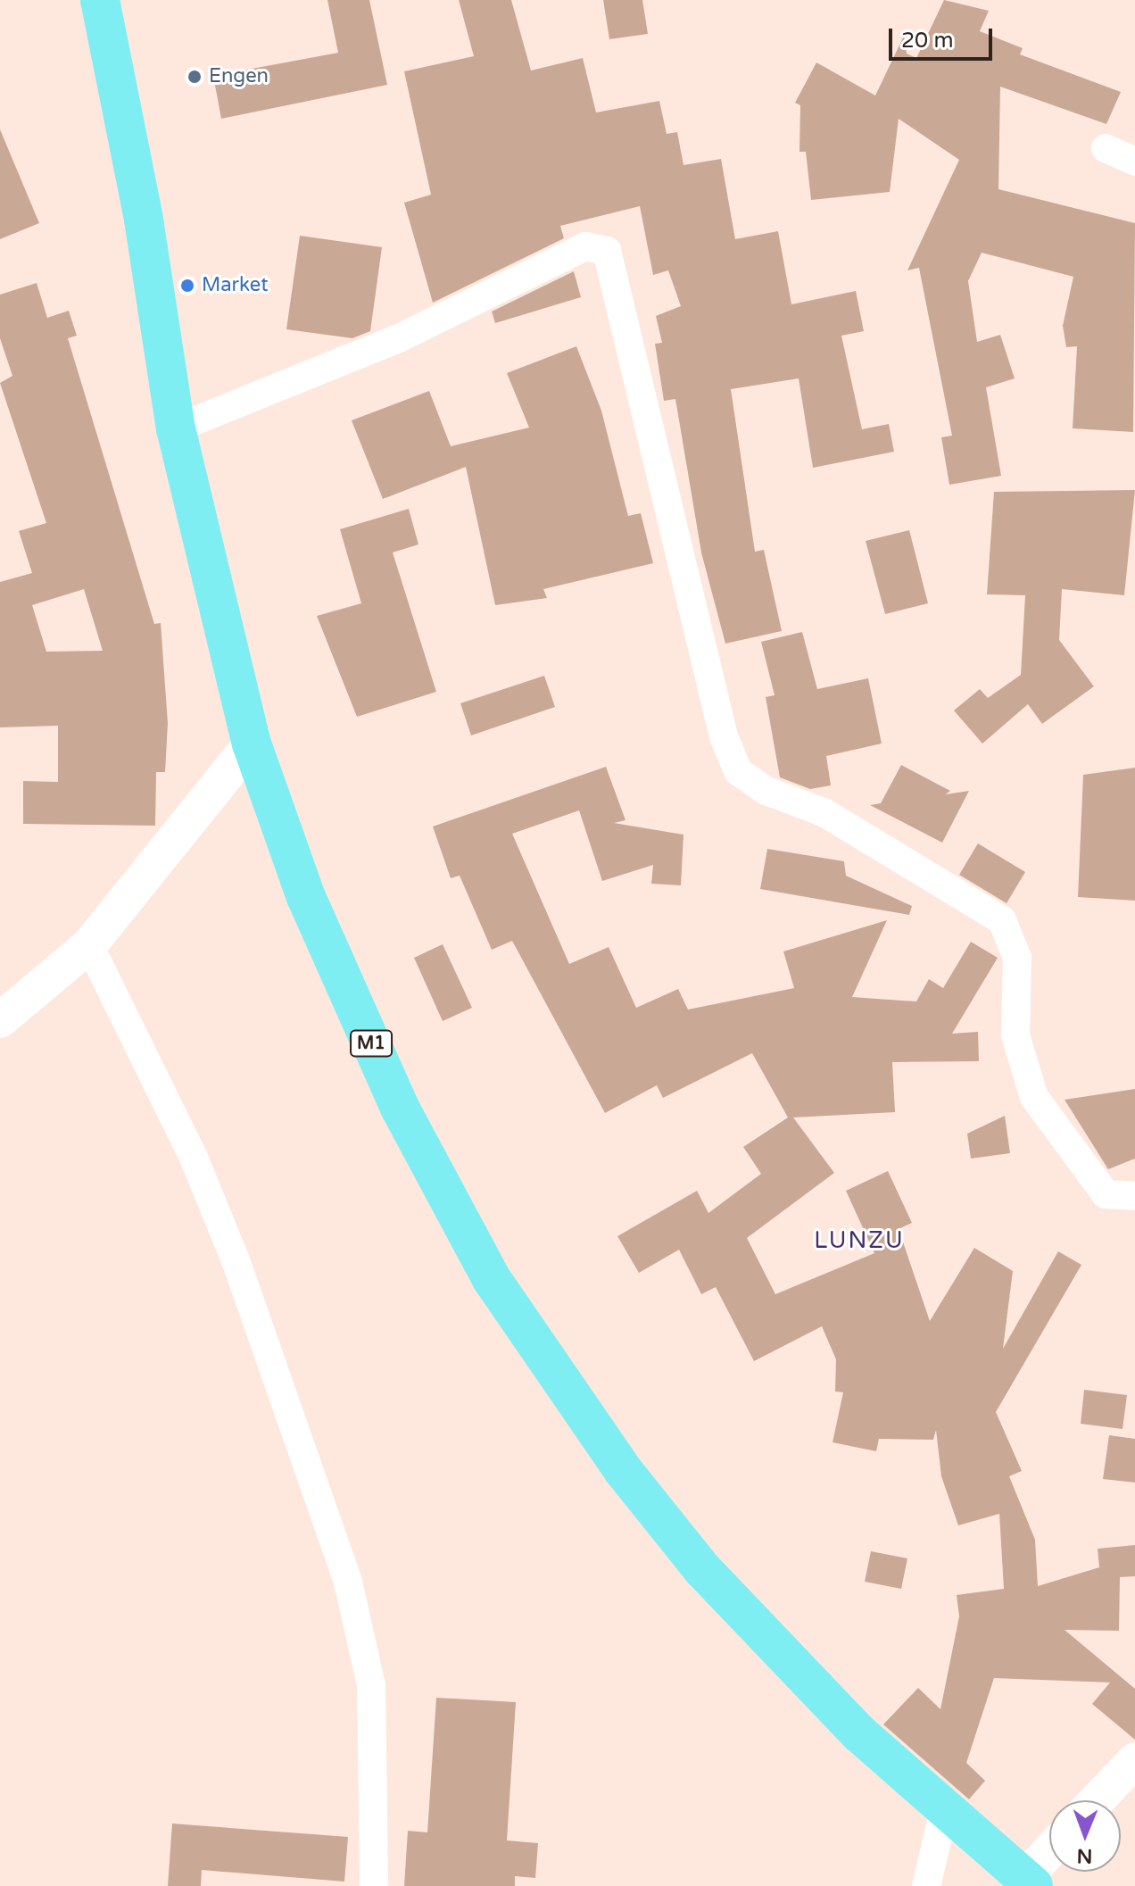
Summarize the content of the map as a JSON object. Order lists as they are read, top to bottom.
{
  "streets": {
    "highway": ["M1"]
  },
  "districts": ["LUNZU"],
  "places": ["Engen", "Market"],
  "scale_bar": "20 m",
  "north": "bottom"
}
